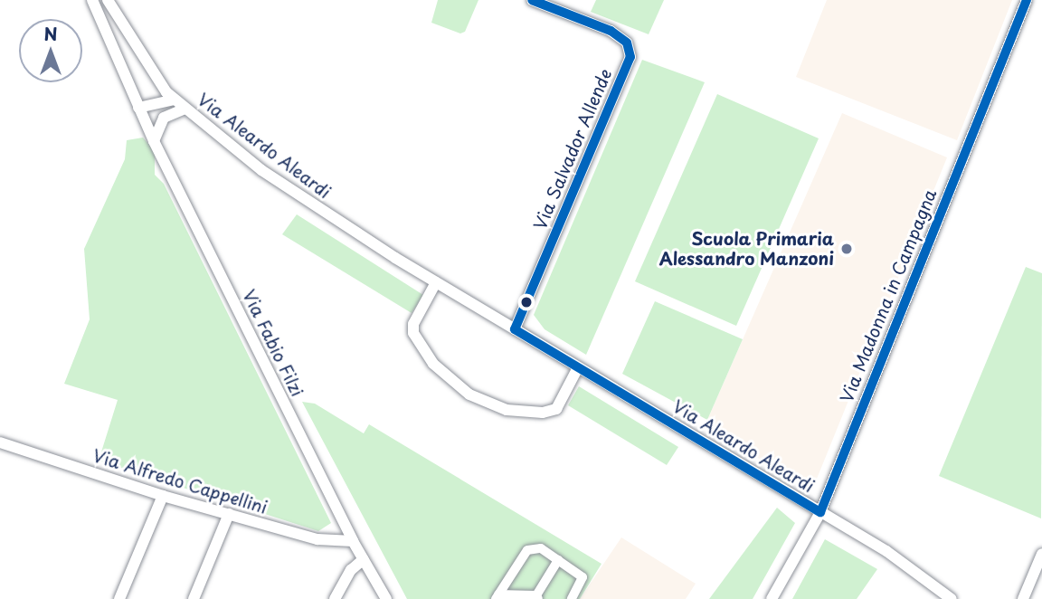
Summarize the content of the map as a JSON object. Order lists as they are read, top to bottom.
{
  "streets": {
    "street": [
      "Via Aleardo Aleardi",
      "Via Salvador Allende",
      "Via Madonna in Campagna",
      "Via Fabio Filzi",
      "Via Alfredo Cappellini"
    ]
  },
  "crossings": [
    ["Via Aleardo Aleardi", "Via Salvador Allende"],
    ["Via Aleardo Aleardi", "Via Madonna in Campagna"],
    ["Via Fabio Filzi", "Via Alfredo Cappellini"]
  ],
  "places": ["Scuola Primaria Alessandro Manzoni"],
  "north": "top"
}
